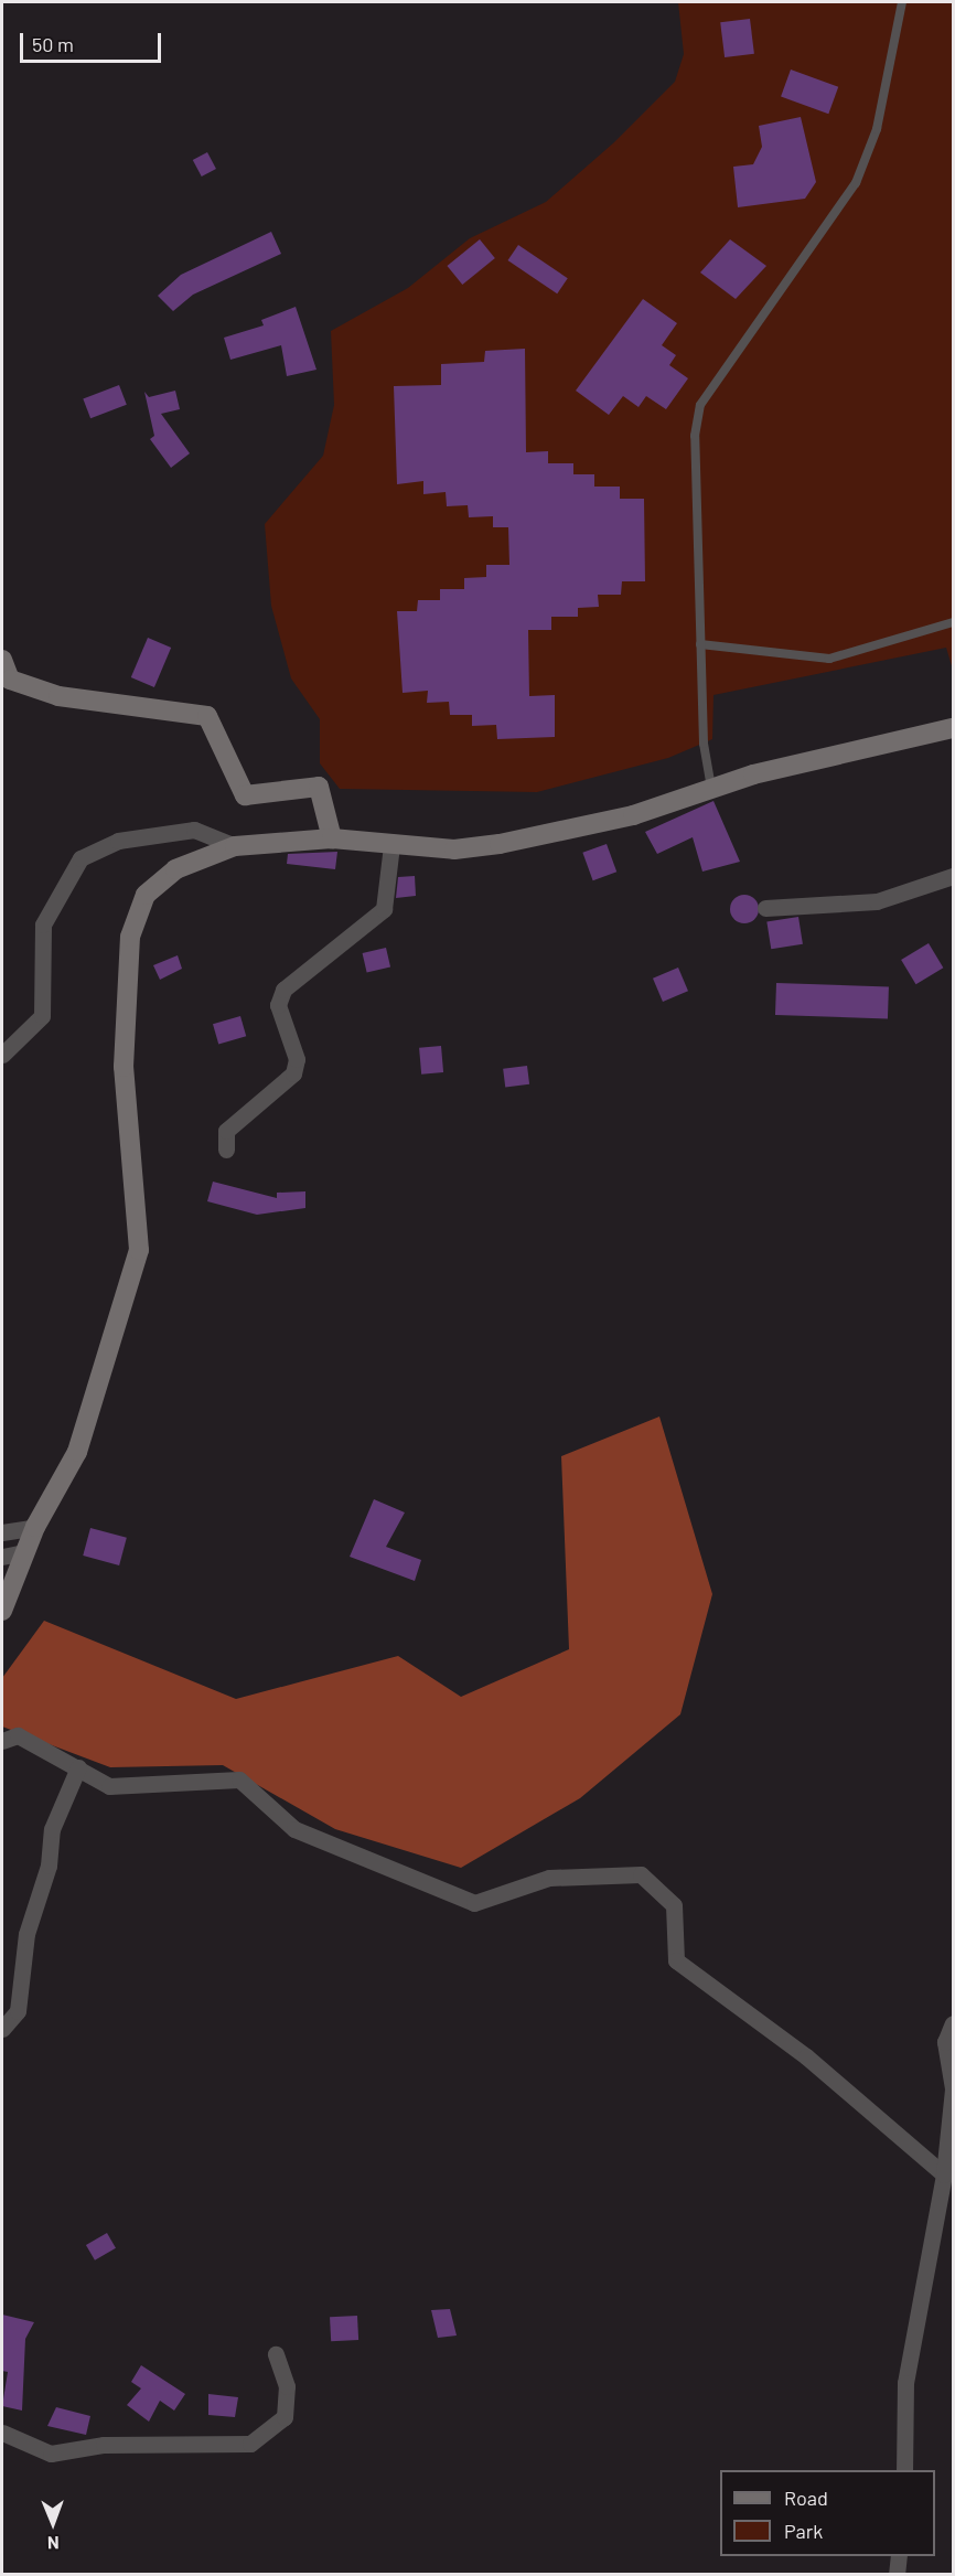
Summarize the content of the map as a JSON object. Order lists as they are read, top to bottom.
{
  "legend": ["Road", "Park"],
  "scale_bar": "50 m",
  "north": "bottom"
}
